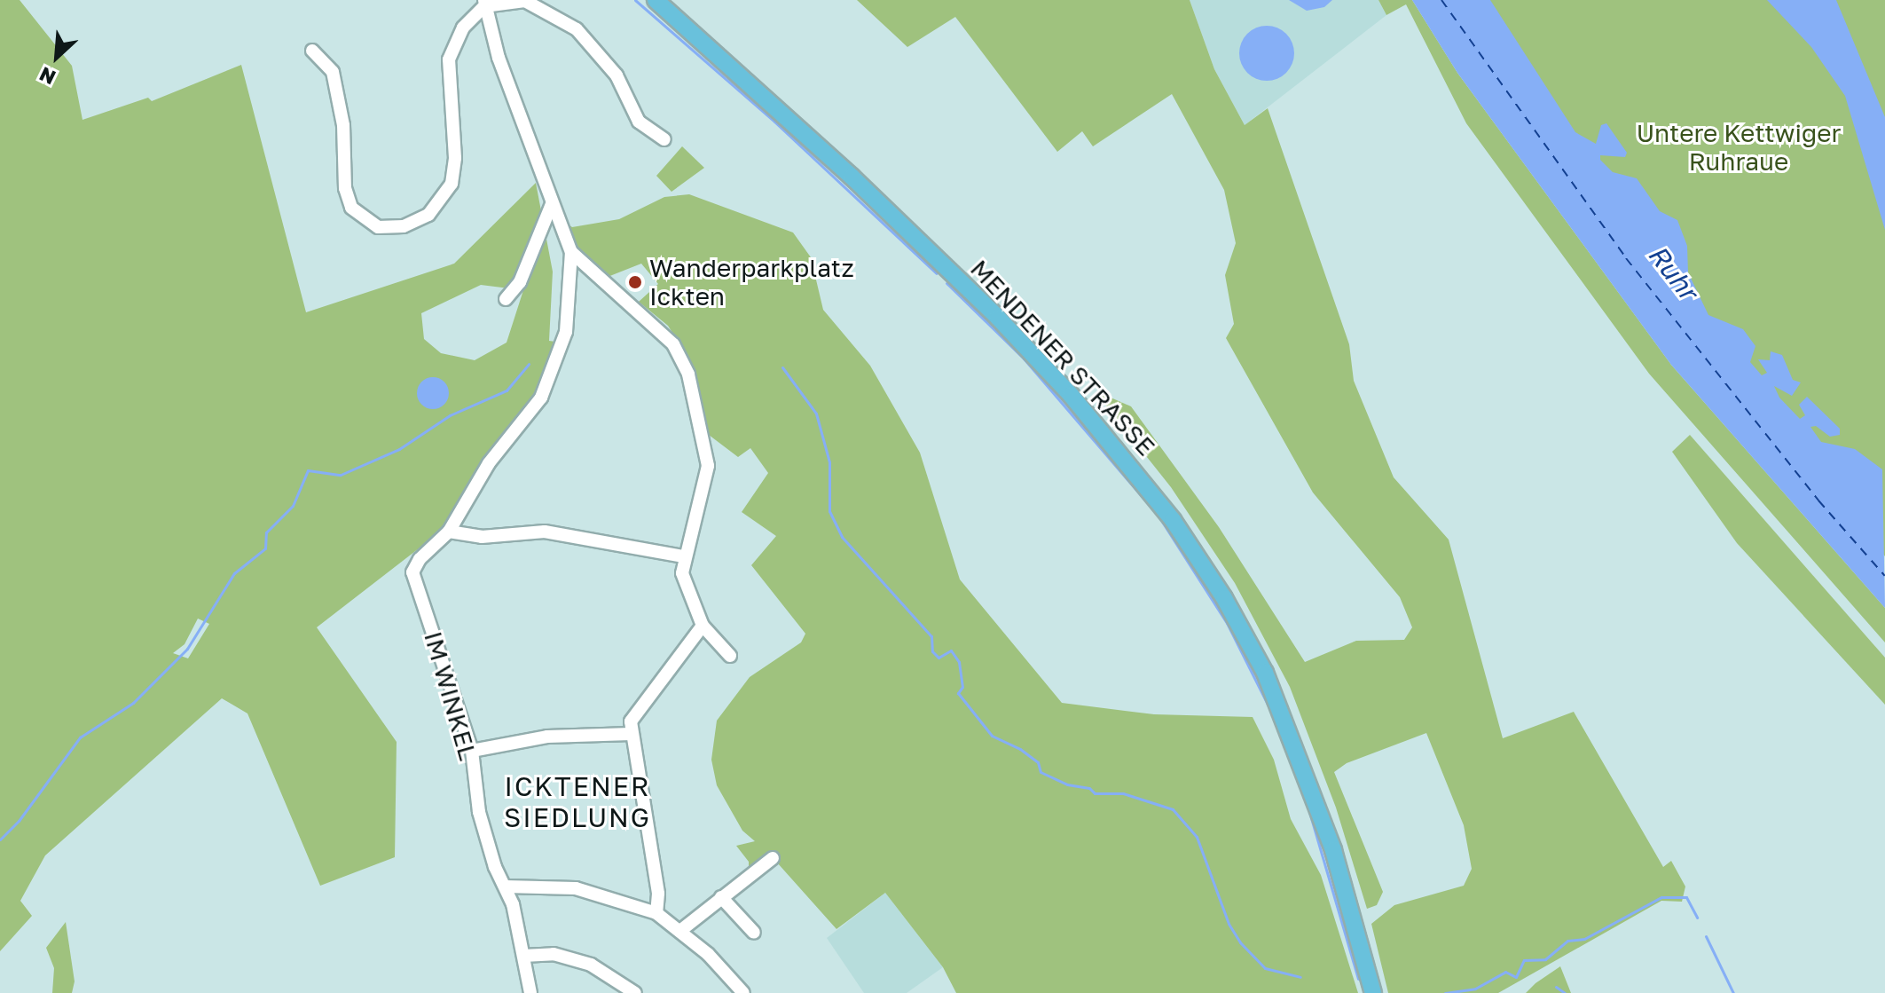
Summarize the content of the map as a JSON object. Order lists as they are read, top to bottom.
{
  "streets": {
    "main road": ["MENDENER STRASSE"],
    "street": ["IM WINKEL"]
  },
  "districts": ["ICKTENER SIEDLUNG"],
  "water": ["Ruhr"],
  "parks": ["Untere Kettwiger Ruhraue"],
  "places": ["Wanderparkplatz Ickten"],
  "north": "bottom left"
}
